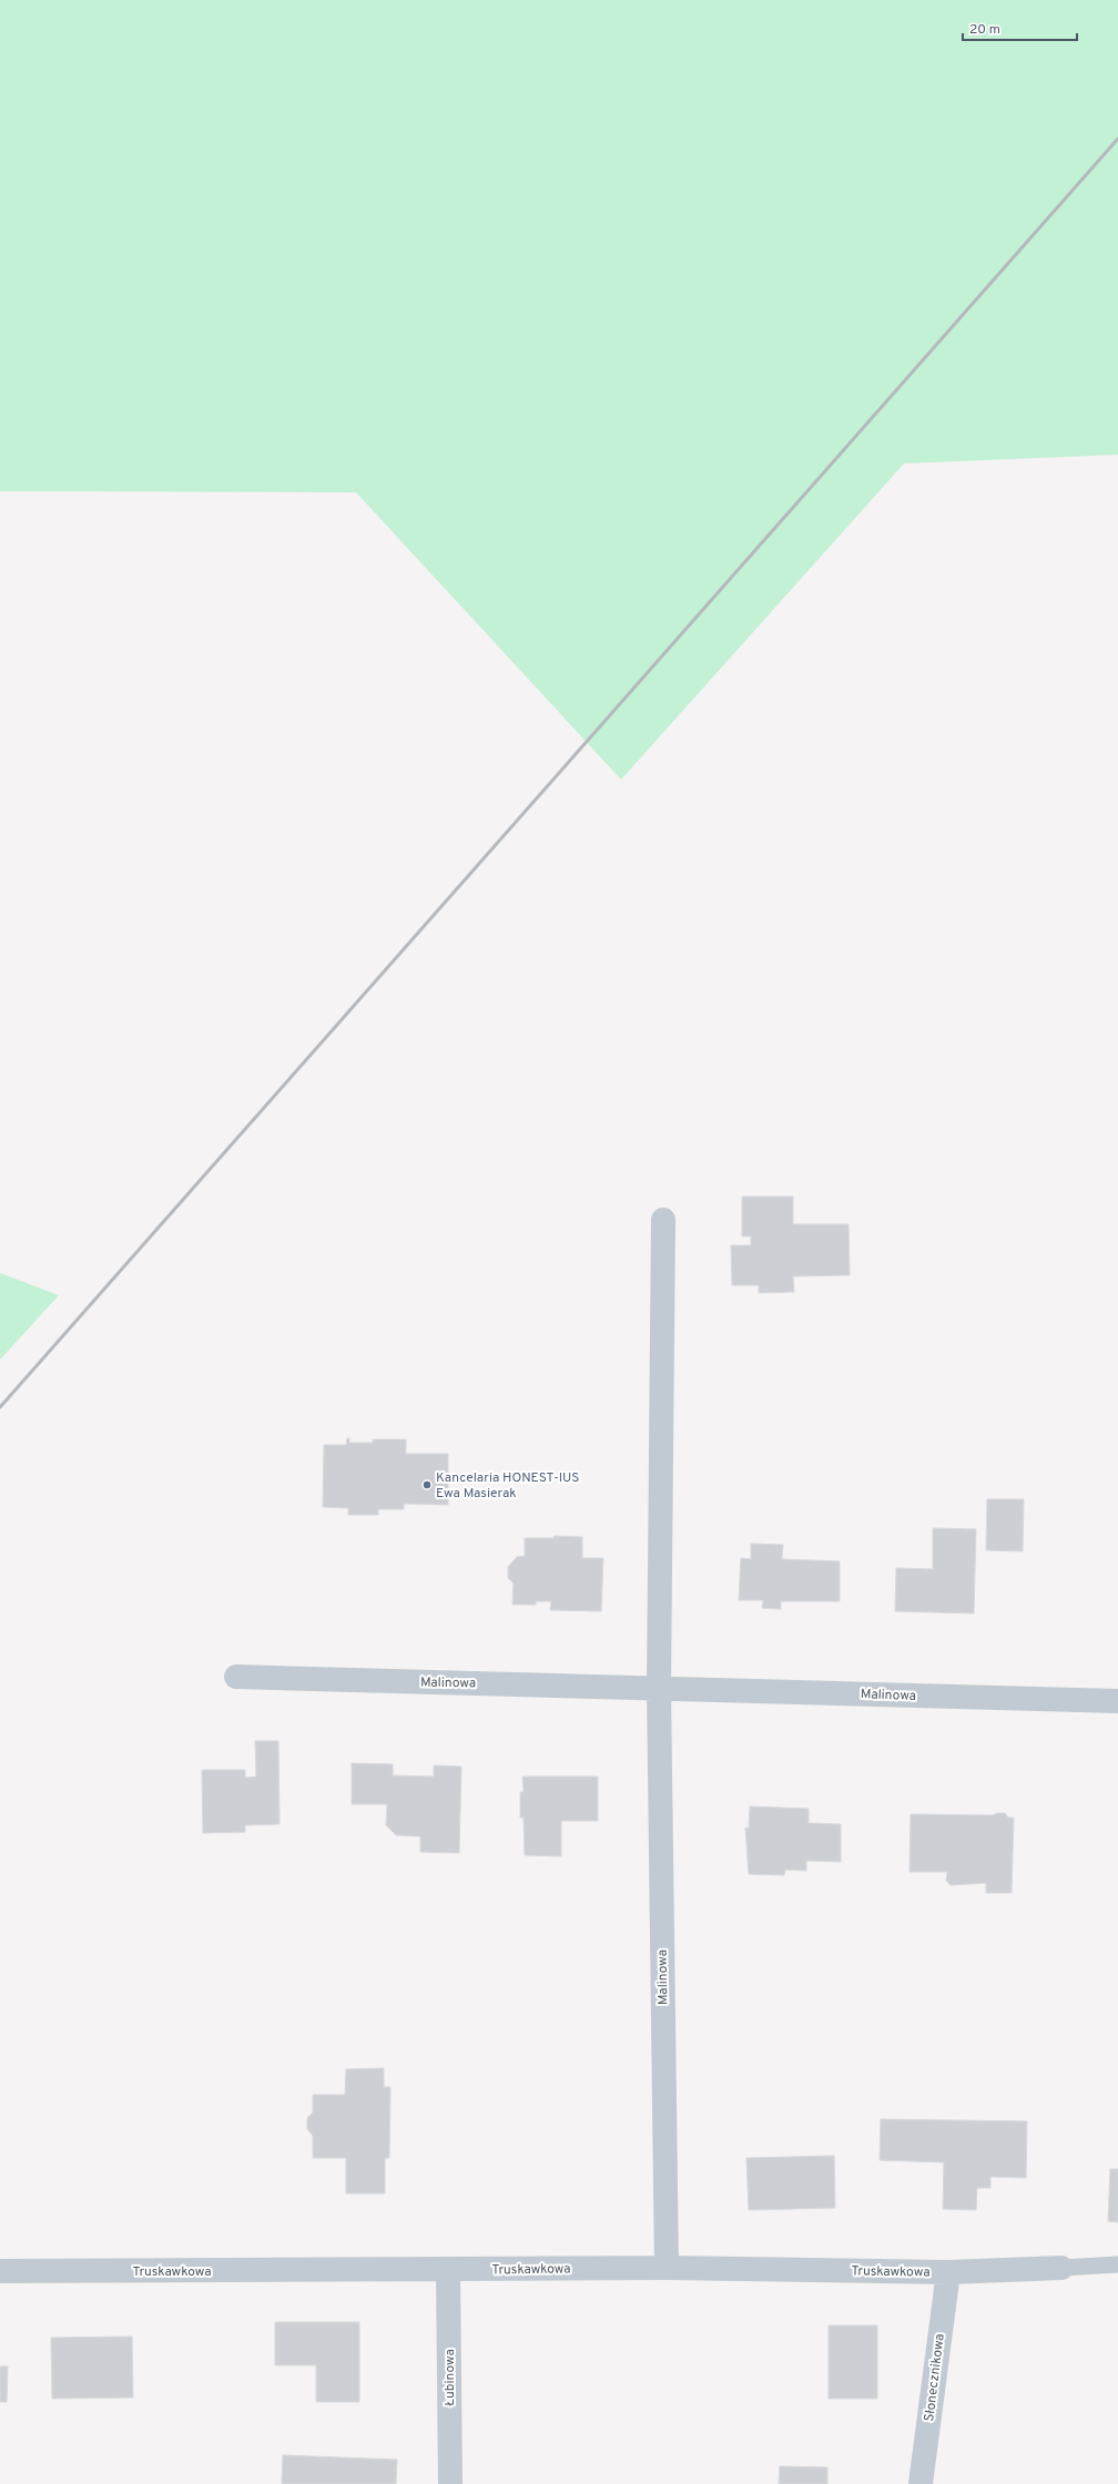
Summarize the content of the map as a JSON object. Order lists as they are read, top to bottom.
{
  "streets": {
    "street": [
      "Malinowa",
      "Truskawkowa",
      "Łubinowa",
      "Słonecznikowa"
    ]
  },
  "crossings": [
    ["Malinowa", "Truskawkowa"],
    ["Truskawkowa", "Łubinowa"],
    ["Truskawkowa", "Słonecznikowa"]
  ],
  "places": ["Kancelaria HONEST-IUS Ewa Masierak"],
  "scale_bar": "20 m"
}
